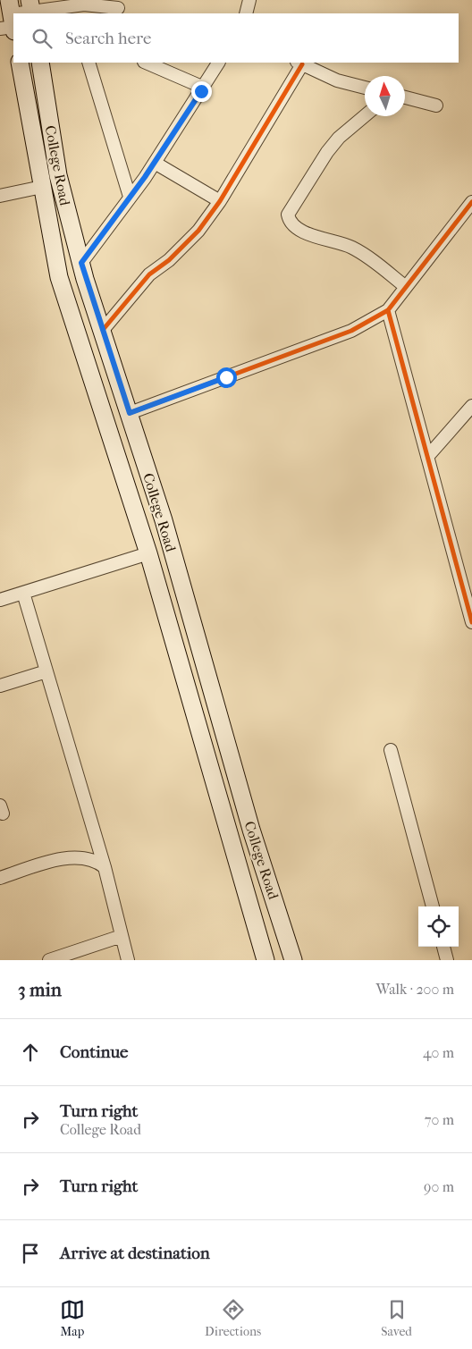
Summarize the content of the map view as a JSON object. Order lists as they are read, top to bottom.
{
  "streets": {
    "main road": ["College Road"]
  },
  "north": "top",
  "page": {
    "search": "Search here",
    "heading": ["3 min", "Walk · 200 m"],
    "list": [
      ["Continue", "40 m"],
      ["Turn right", "College Road", "70 m"],
      ["Turn right", "90 m"],
      "Arrive at destination"
    ],
    "nav": ["Map", "Directions", "Saved"]
  }
}
